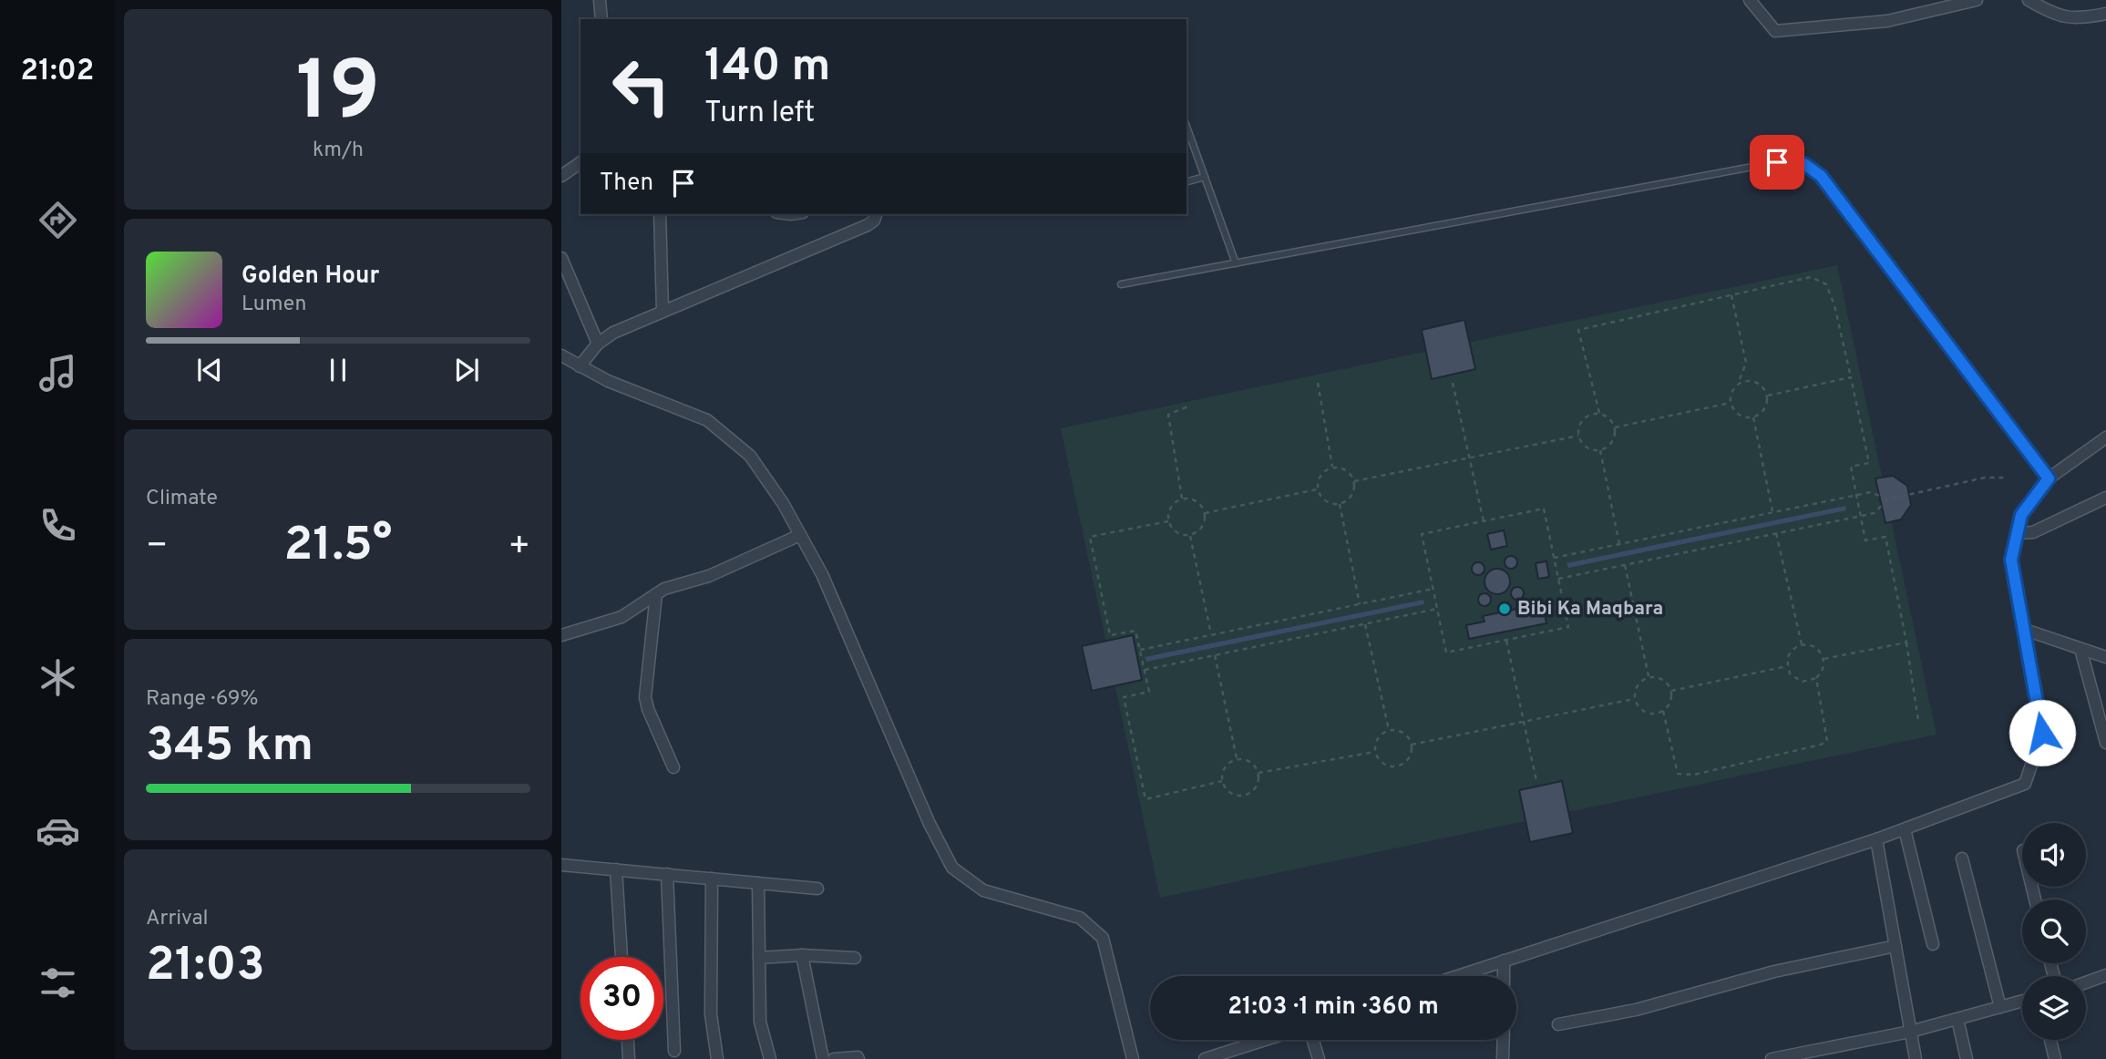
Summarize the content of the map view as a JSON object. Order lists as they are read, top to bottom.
{
  "places": ["Bibi Ka Maqbara"],
  "page": {
    "tabs": "21:02",
    "tile": [
      ["19", "km/h"],
      "Climate",
      ["Range · 69%", "345 km"],
      ["Arrival", "21:03"]
    ],
    "turn": ["140 m", "Turn left"],
    "then": "Then",
    "song": ["Golden Hour", "Lumen"],
    "heat": ["−", "21.5°", "+"],
    "limit": "30",
    "trip": "21:03 · 1 min · 360 m"
  }
}
